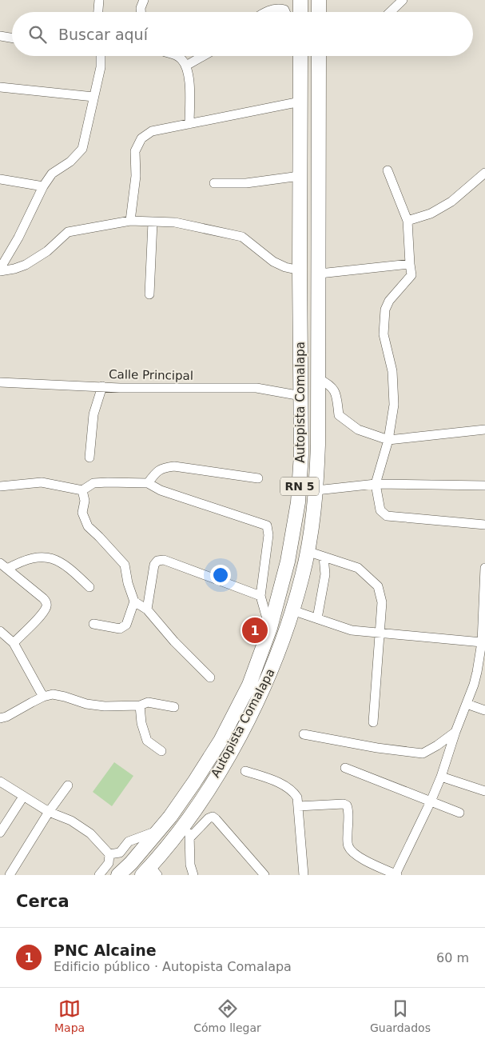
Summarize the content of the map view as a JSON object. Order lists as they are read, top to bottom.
{
  "streets": {
    "highway": ["Autopista Comalapa", "RN 5"],
    "street": ["Calle Principal"]
  },
  "crossings": [
    ["Calle Principal", "Autopista Comalapa"]
  ],
  "page": {
    "search": "Buscar aquí",
    "pins": "1",
    "heading": "Cerca",
    "list": [
      {
        "mark": "1",
        "name": "PNC Alcaine",
        "note": "Edificio público · Autopista Comalapa",
        "value": "60 m"
      }
    ],
    "nav": ["Mapa", "Cómo llegar", "Guardados"]
  }
}
